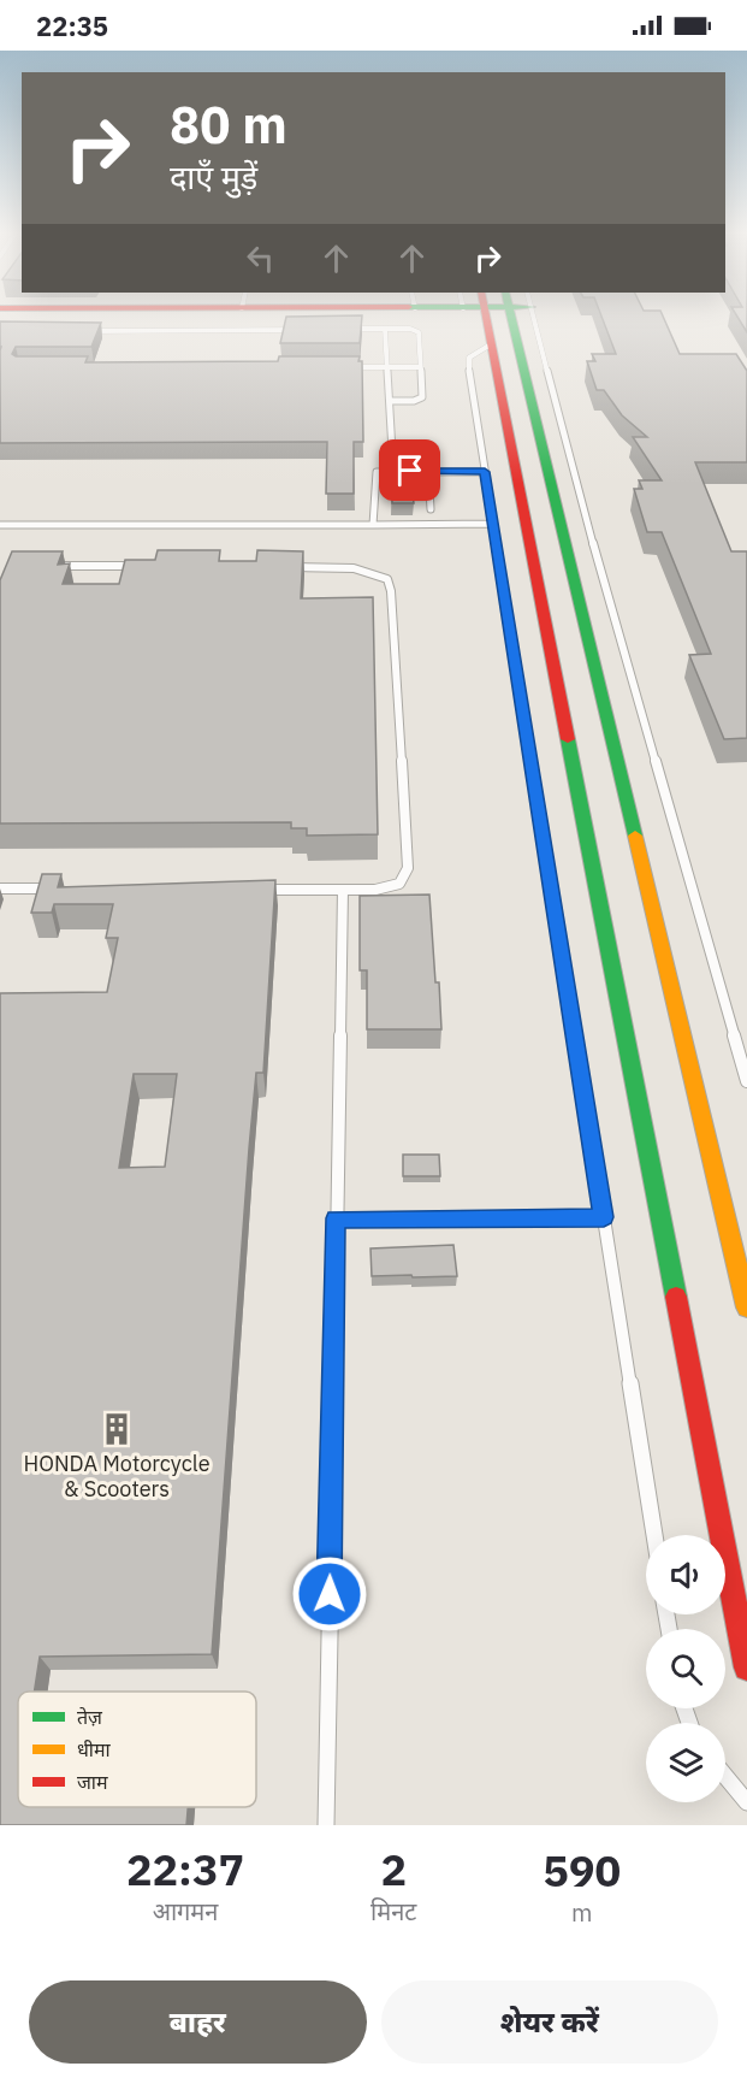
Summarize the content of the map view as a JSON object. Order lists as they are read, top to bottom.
{
  "places": {
    "building": ["HONDA Motorcycle & Scooters"]
  },
  "legend": ["तेज़", "धीमा", "जाम"],
  "page": {
    "status": "22:35",
    "turn": ["80 m", "दाएँ मुड़ें"],
    "eta": [
      "22:37",
      "आगमन",
      "2",
      "मिनट",
      "590",
      "m"
    ],
    "buttons": ["बाहर", "शेयर करें"]
  }
}
